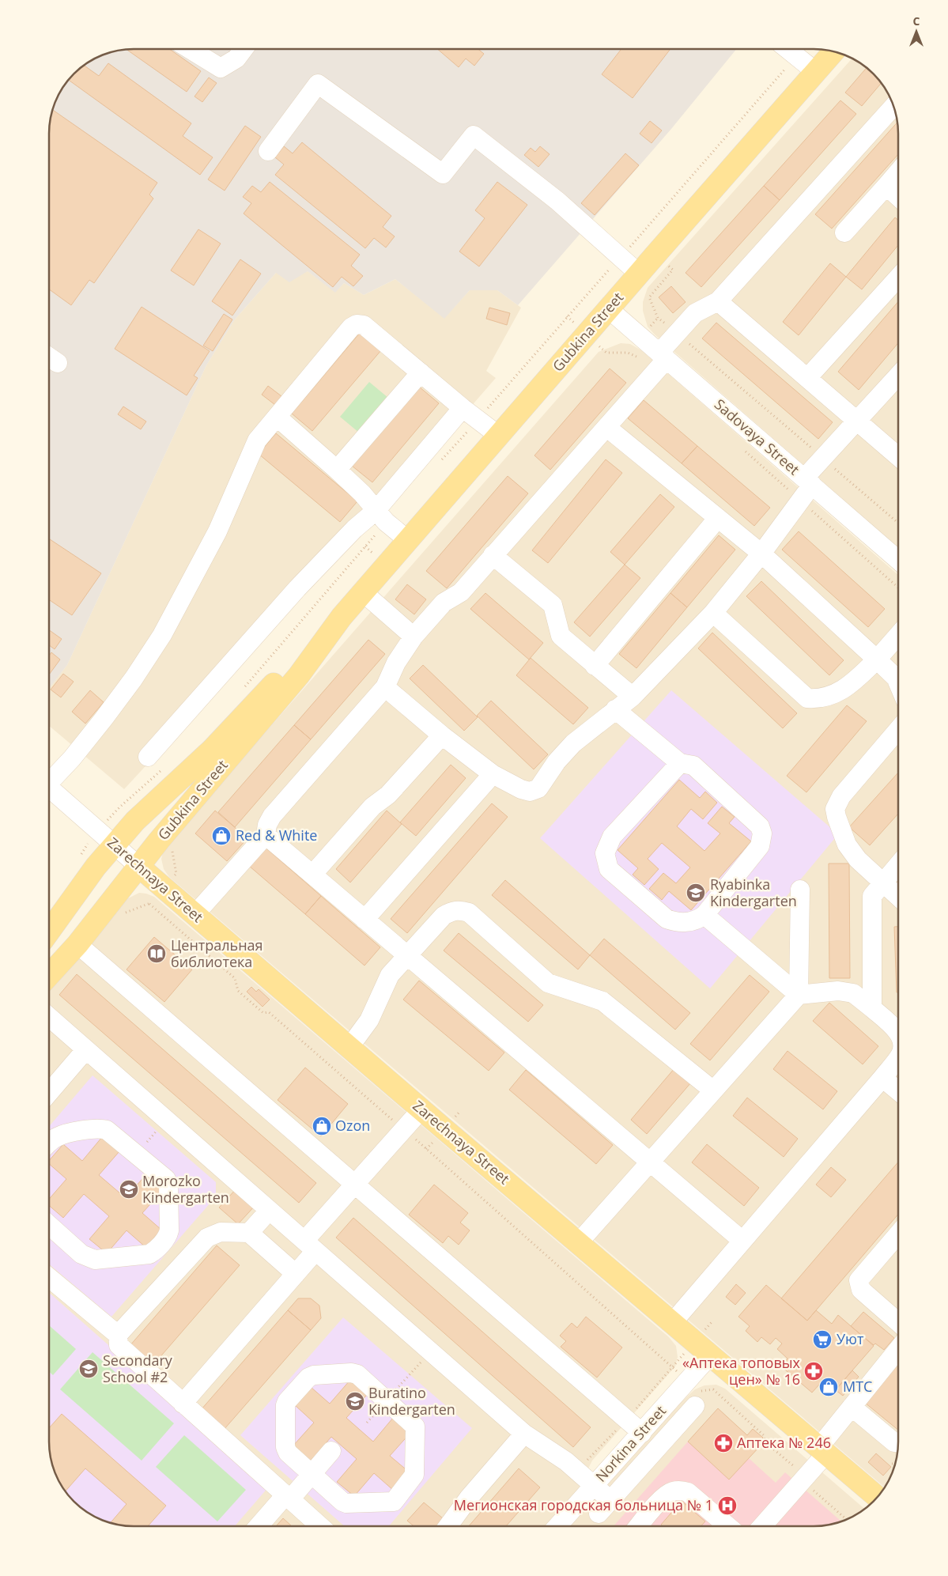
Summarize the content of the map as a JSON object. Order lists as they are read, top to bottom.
{
  "streets": {
    "main road": ["Gubkina Street", "Zarechnaya Street"],
    "street": ["Sadovaya Street", "Norkina Street"]
  },
  "crossings": [
    ["Gubkina Street", "Sadovaya Street"],
    ["Gubkina Street", "Zarechnaya Street"],
    ["Zarechnaya Street", "Norkina Street"]
  ],
  "places": {
    "shop": ["Red & White", "Ozon", "МТС"],
    "school or university": [
      "Ryabinka Kindergarten",
      "Morozko Kindergarten",
      "Secondary School #2",
      "Buratino Kindergarten"
    ],
    "library": ["Центральная библиотека"],
    "supermarket": ["Уют"],
    "pharmacy": ["«Аптека топовых цен» № 16", "Аптека № 246"],
    "hospital": ["Мегионская городская больница № 1"]
  },
  "north": "top"
}
